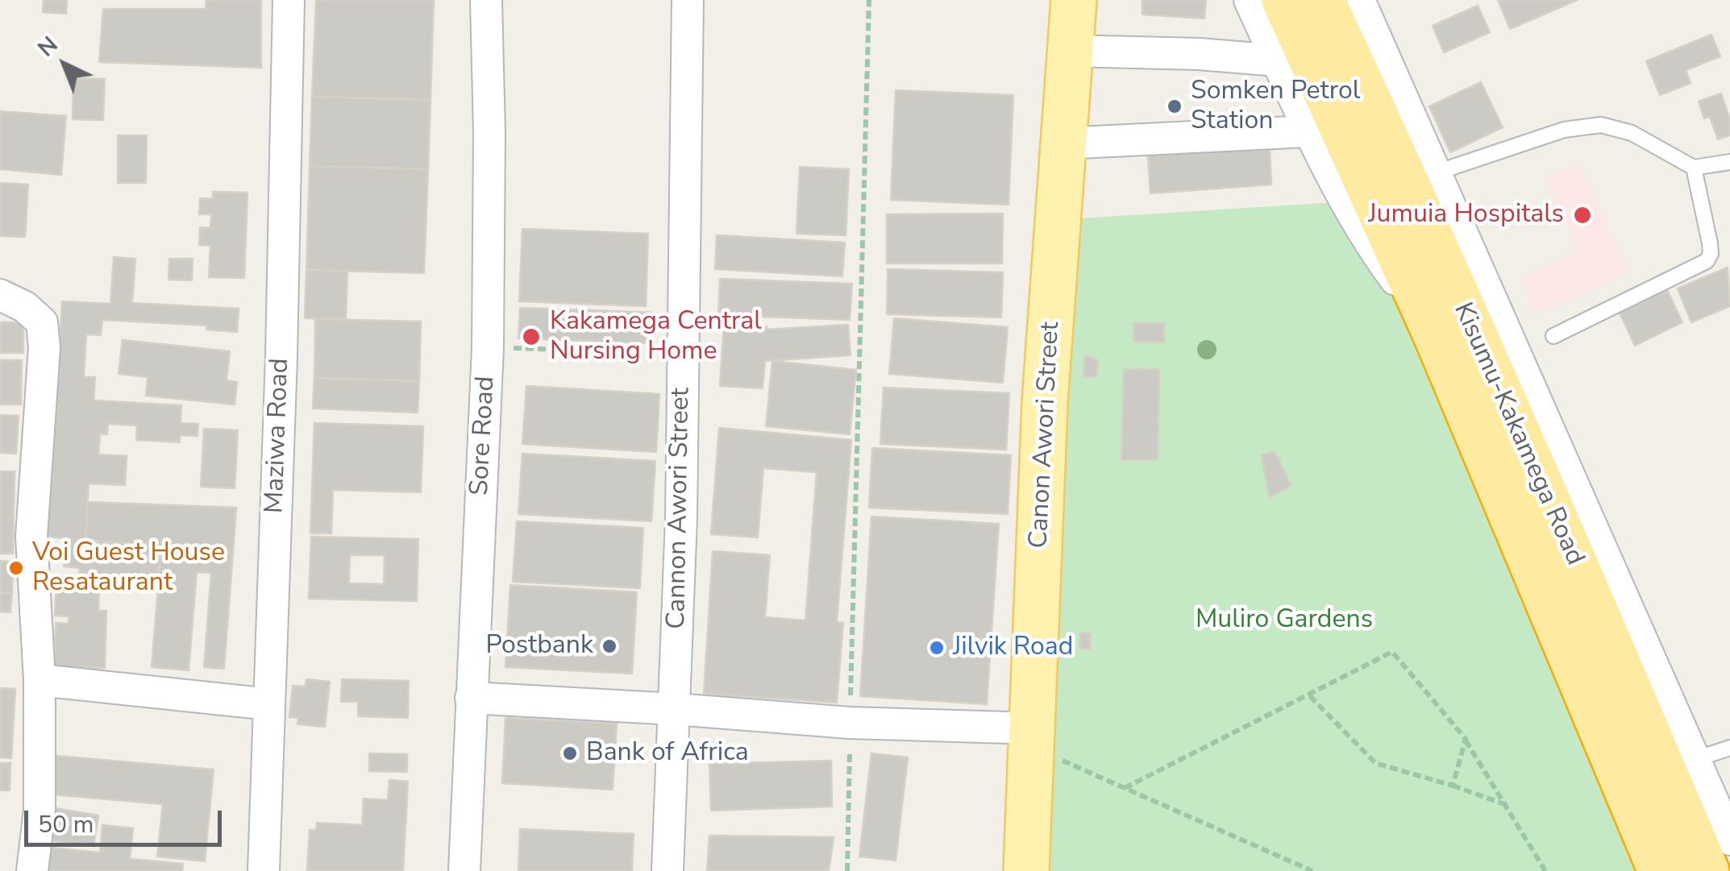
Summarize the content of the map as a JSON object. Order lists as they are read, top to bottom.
{
  "streets": {
    "highway": ["Kisumu-Kakamega Road"],
    "main road": ["Canon Awori Street"],
    "street": ["Maziwa Road", "Sore Road", "Cannon Awori Street"]
  },
  "parks": ["Muliro Gardens"],
  "places": [
    "Somken Petrol Station",
    "Jumuia Hospitals",
    "Kakamega Central Nursing Home",
    "Voi Guest House Resataurant",
    "Postbank",
    "Jilvik Road",
    "Bank of Africa"
  ],
  "scale_bar": "50 m",
  "north": "top left"
}
